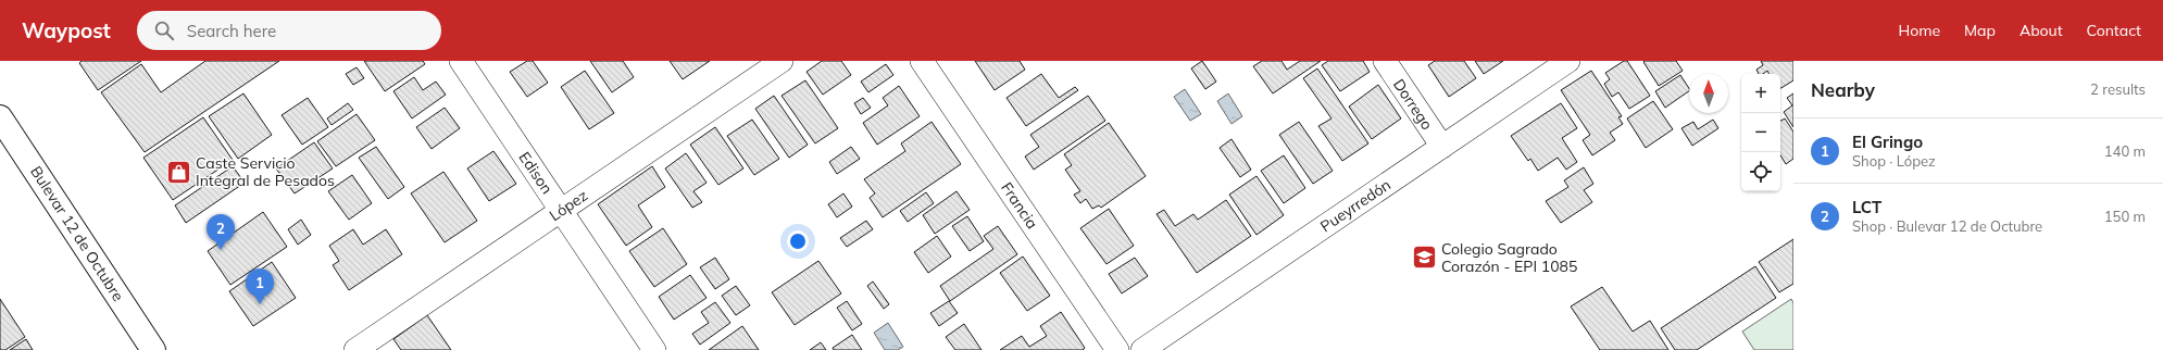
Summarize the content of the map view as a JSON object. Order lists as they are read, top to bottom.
{
  "streets": {
    "highway": ["Bulevar 12 de Octubre"],
    "street": [
      "Dorrego",
      "Edison",
      "López",
      "Francia",
      "Pueyrredón"
    ]
  },
  "crossings": [
    ["Dorrego", "Pueyrredón"],
    ["Edison", "López"]
  ],
  "places": {
    "shop": ["Caste Servicio Integral de Pesados"],
    "school or university": ["Colegio Sagrado Corazón - EPI 1085"]
  },
  "north": "top",
  "page": {
    "header": "Waypost",
    "search": "Search here",
    "nav": [
      "Home",
      "Map",
      "About",
      "Contact"
    ],
    "heading": ["Nearby", "2 results"],
    "map_buttons": ["+", "−"],
    "list": [
      {
        "mark": "1",
        "name": "El Gringo",
        "note": "Shop · López",
        "value": "140 m"
      },
      {
        "mark": "2",
        "name": "LCT",
        "note": "Shop · Bulevar 12 de Octubre",
        "value": "150 m"
      }
    ],
    "pins": ["2", "1"]
  }
}
